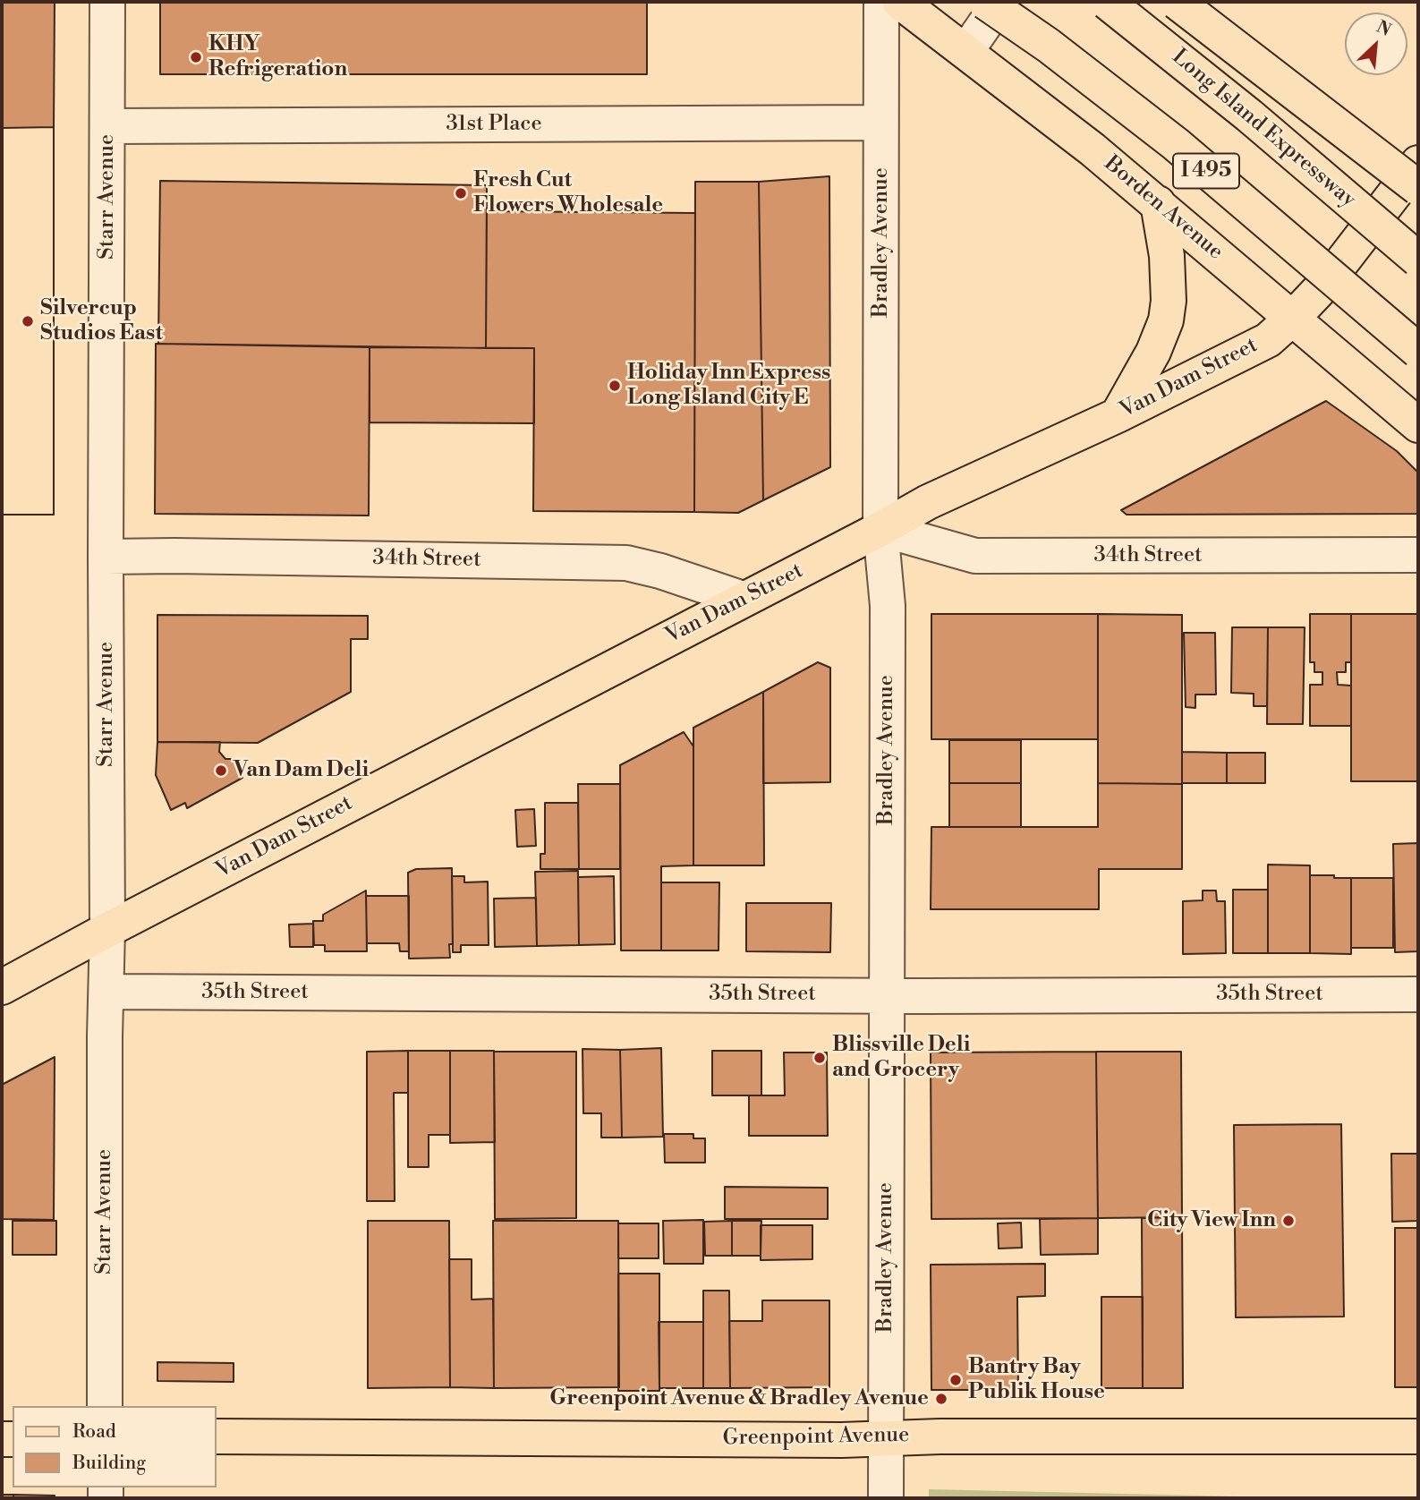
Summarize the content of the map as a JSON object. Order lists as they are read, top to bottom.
{
  "streets": {
    "main road": [
      "Long Island Expressway",
      "I 495",
      "Borden Avenue",
      "Van Dam Street",
      "Greenpoint Avenue"
    ],
    "street": [
      "31st Place",
      "Starr Avenue",
      "Bradley Avenue",
      "34th Street",
      "35th Street"
    ]
  },
  "crossings": [
    ["31st Place", "Starr Avenue"],
    ["31st Place", "Bradley Avenue"],
    ["Starr Avenue", "Van Dam Street"],
    ["Starr Avenue", "34th Street"],
    ["Starr Avenue", "35th Street"],
    ["Borden Avenue", "Van Dam Street"],
    ["Bradley Avenue", "Van Dam Street"],
    ["Bradley Avenue", "34th Street"],
    ["Bradley Avenue", "35th Street"],
    ["Bradley Avenue", "Greenpoint Avenue"],
    ["Van Dam Street", "34th Street"]
  ],
  "places": [
    "KHY Refrigeration",
    "Fresh Cut Flowers Wholesale",
    "Silvercup Studios East",
    "Holiday Inn Express Long Island City E",
    "Van Dam Deli",
    "Blissville Deli and Grocery",
    "City View Inn",
    "Bantry Bay Publik House",
    "Greenpoint Avenue & Bradley Avenue"
  ],
  "legend": ["Road", "Building"],
  "north": "top right"
}
